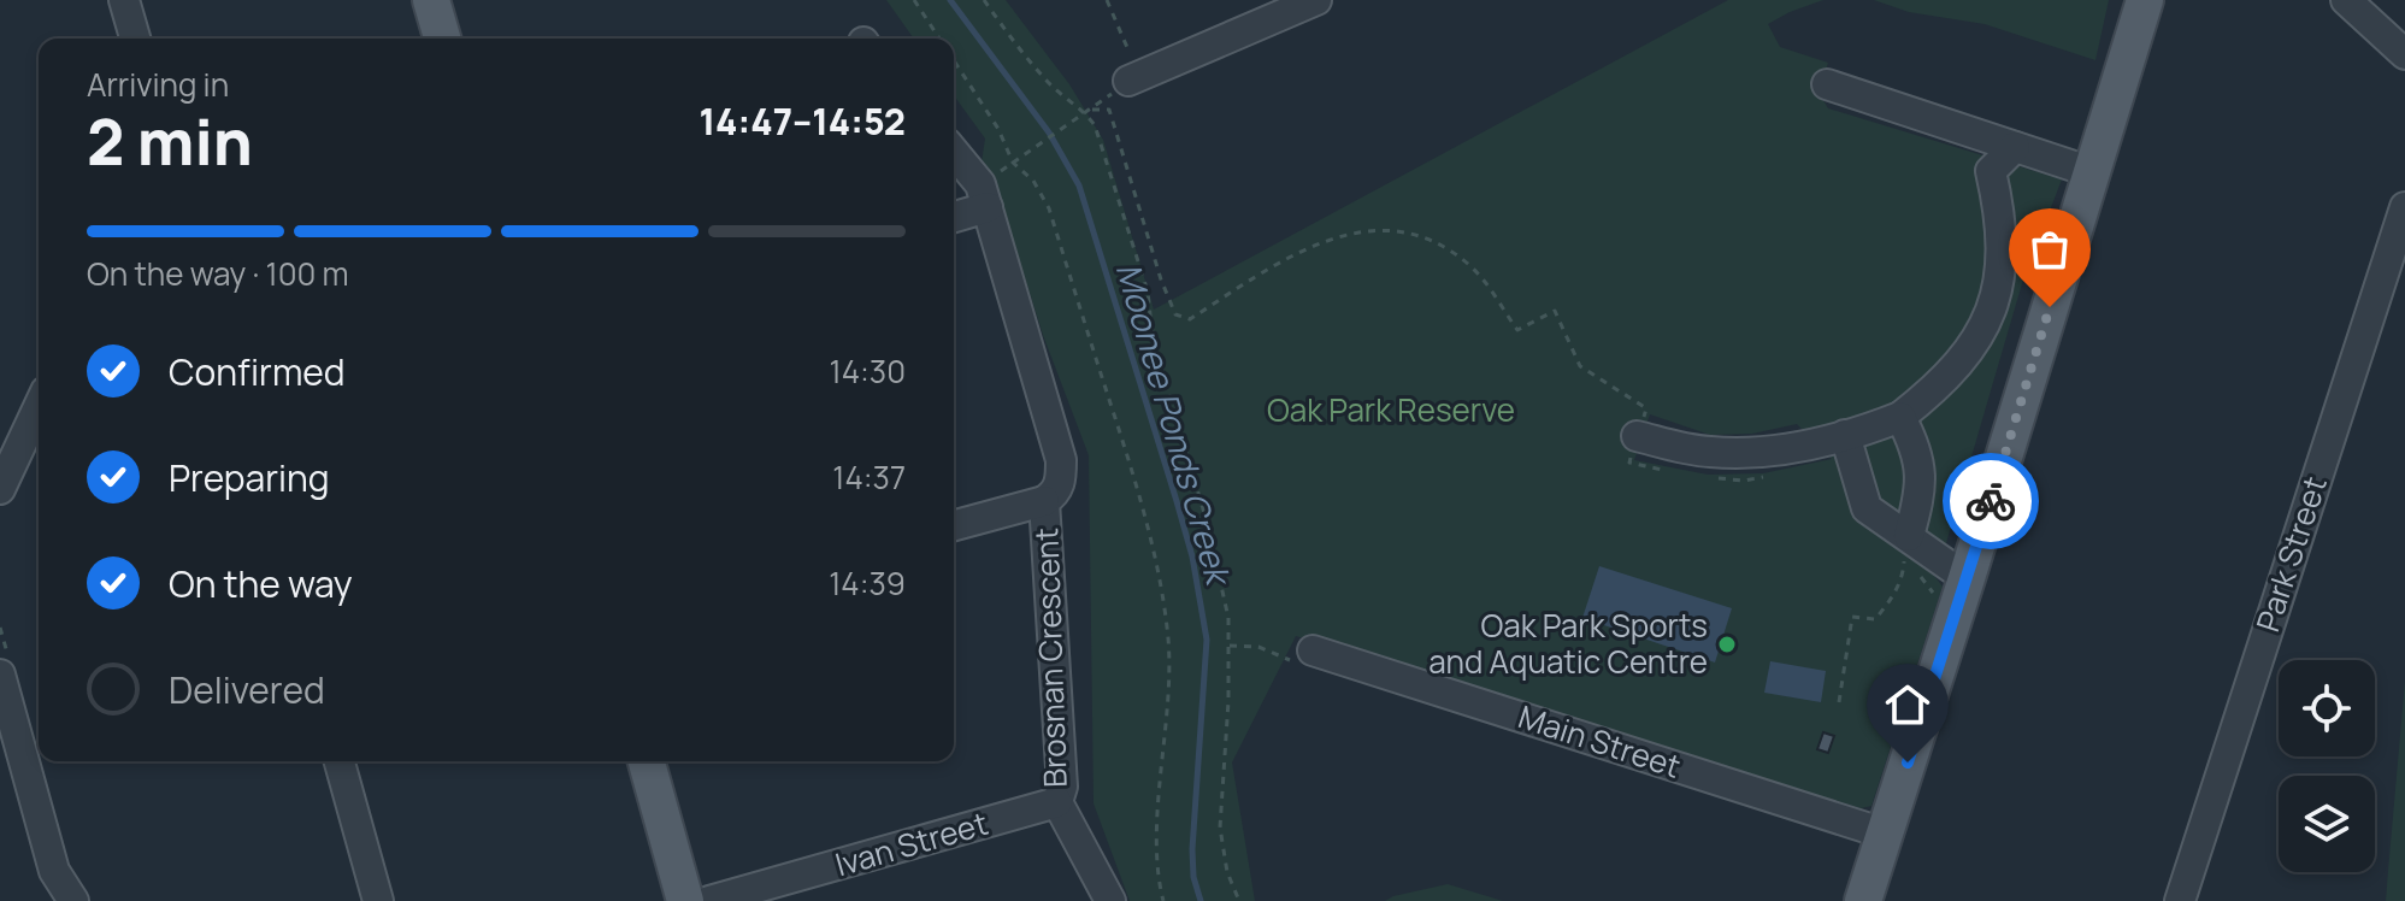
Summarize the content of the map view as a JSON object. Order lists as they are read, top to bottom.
{
  "streets": {
    "street": [
      "Park Street",
      "Brosnan Crescent",
      "Main Street",
      "Ivan Street"
    ]
  },
  "crossings": [
    ["Brosnan Crescent", "Ivan Street"]
  ],
  "water": ["Moonee Ponds Creek"],
  "parks": ["Oak Park Reserve"],
  "places": ["Oak Park Sports and Aquatic Centre"],
  "page": {
    "heading": ["2 min", "Arriving in", "14:47–14:52"],
    "bar": "On the way · 100 m",
    "list": [
      ["Confirmed", "14:30"],
      ["Preparing", "14:37"],
      ["On the way", "14:39"],
      "Delivered"
    ]
  }
}
